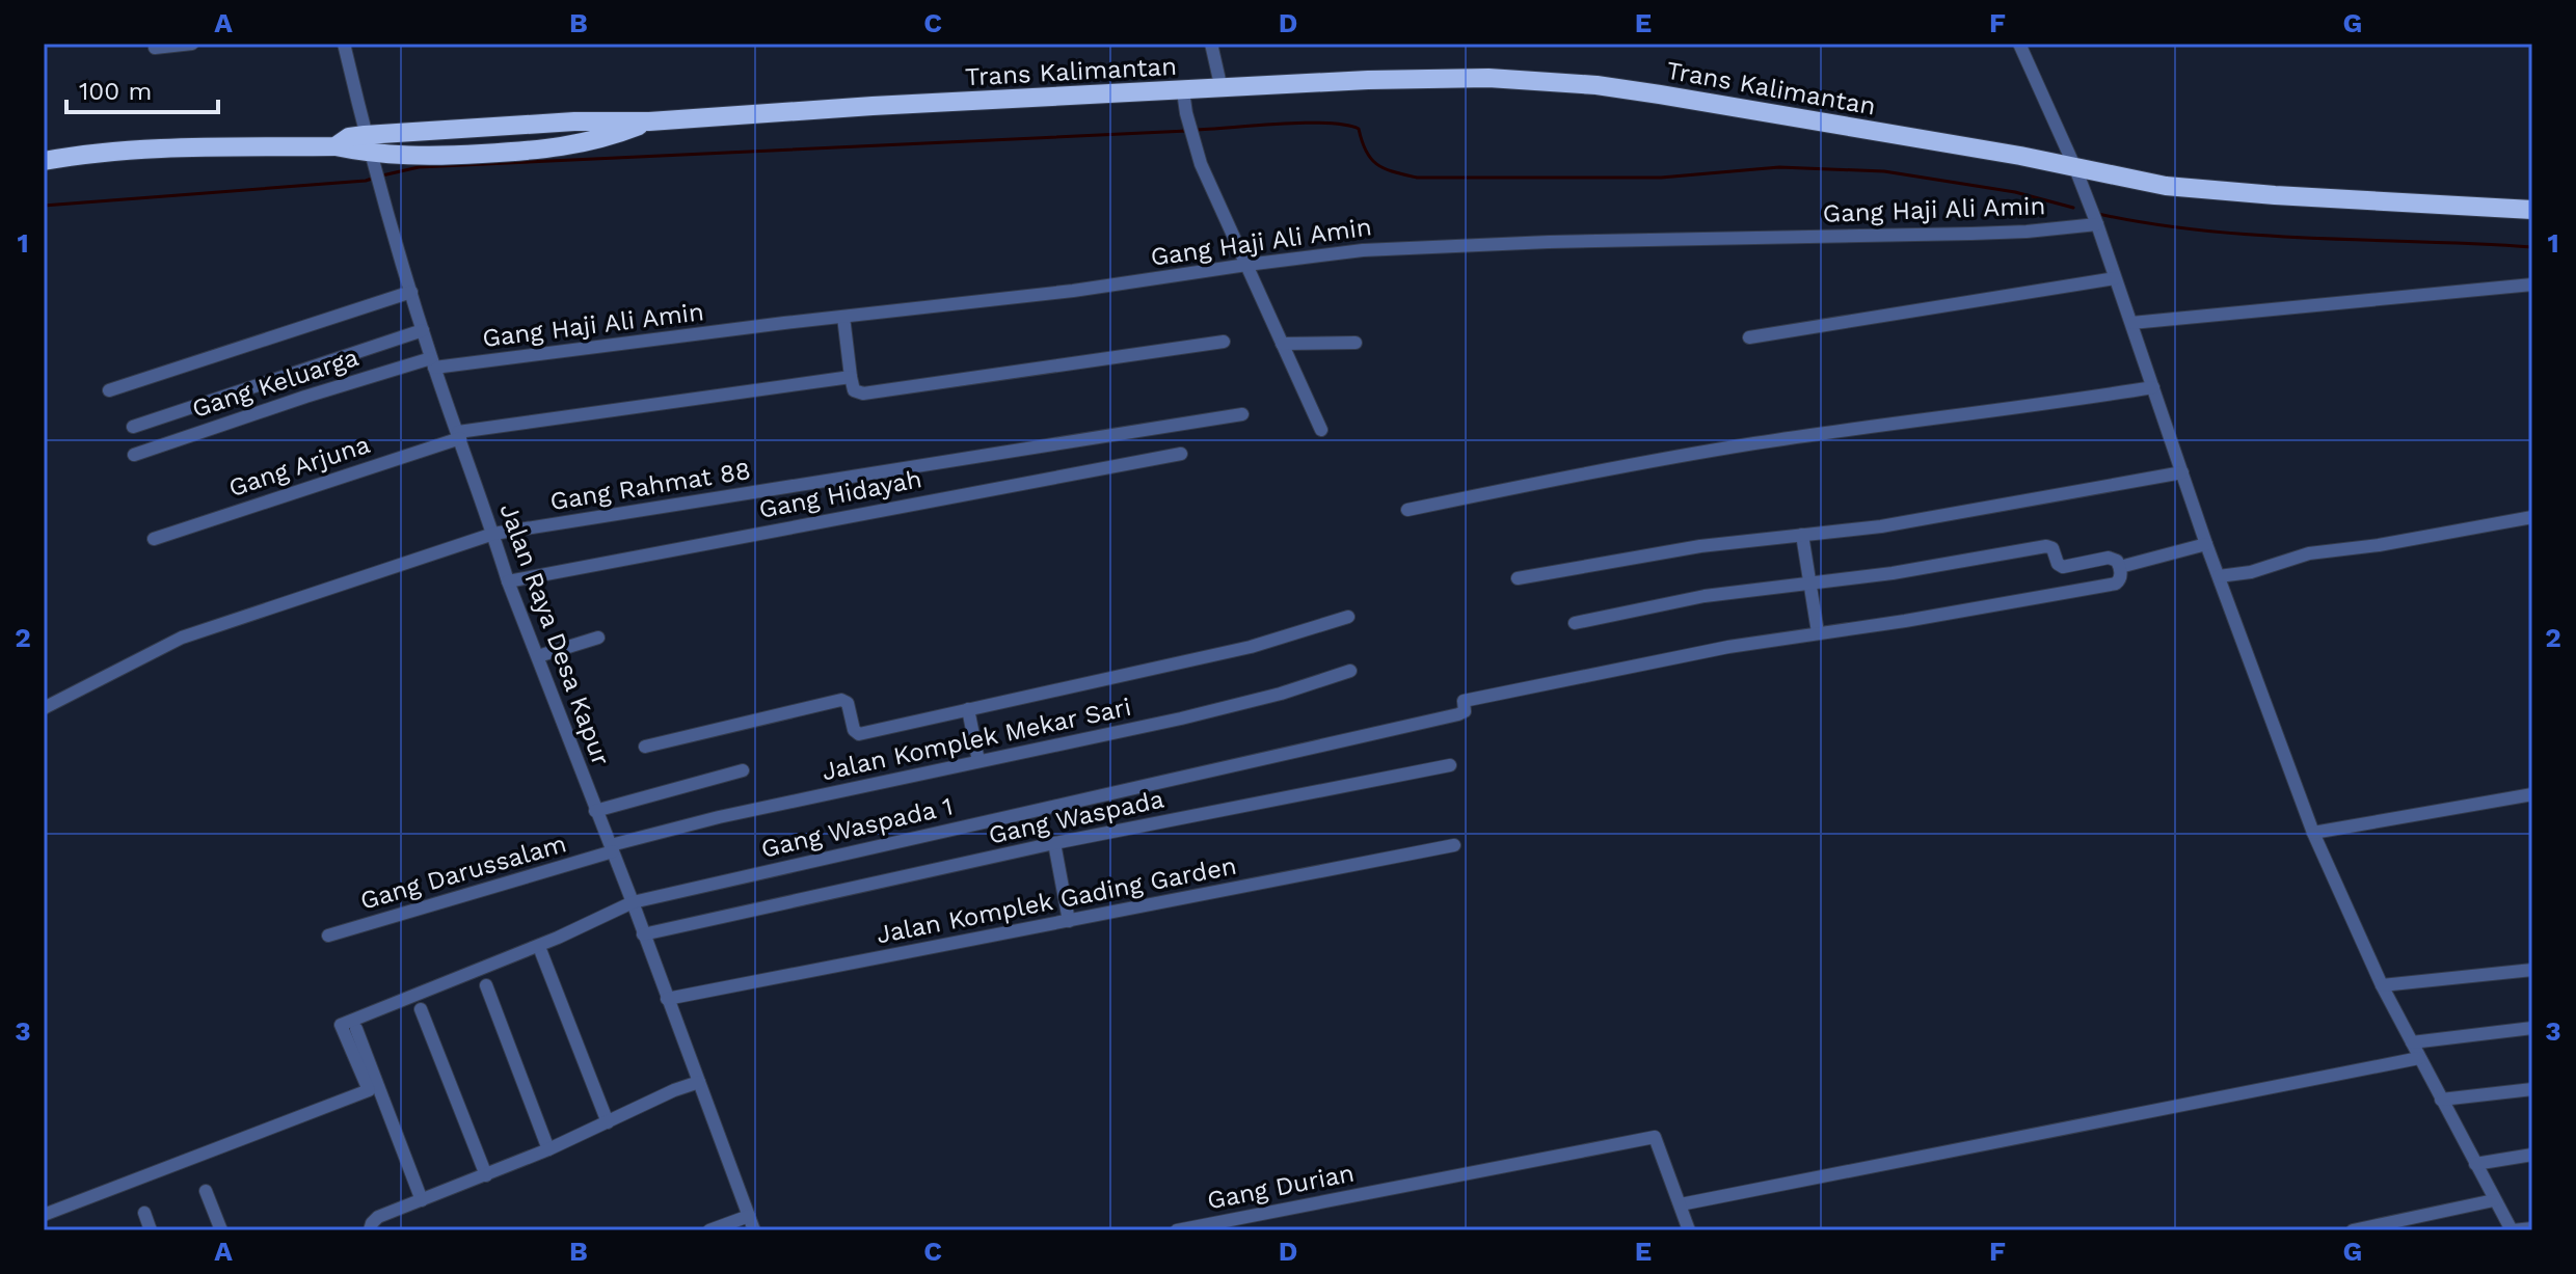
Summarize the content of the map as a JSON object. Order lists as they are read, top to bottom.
{
  "streets": {
    "highway": ["Trans Kalimantan"],
    "street": [
      "Gang Haji Ali Amin",
      "Gang Keluarga",
      "Gang Arjuna",
      "Gang Rahmat 88",
      "Gang Hidayah",
      "Jalan Raya Desa Kapur",
      "Jalan Komplek Mekar Sari",
      "Gang Waspada",
      "Gang Waspada 1",
      "Gang Darussalam",
      "Jalan Komplek Gading Garden",
      "Gang Durian"
    ]
  },
  "crossings": [
    ["Trans Kalimantan", "Jalan Raya Desa Kapur"],
    ["Gang Haji Ali Amin", "Gang Keluarga"],
    ["Gang Haji Ali Amin", "Jalan Raya Desa Kapur"],
    ["Gang Keluarga", "Jalan Raya Desa Kapur"],
    ["Gang Arjuna", "Jalan Raya Desa Kapur"],
    ["Gang Rahmat 88", "Jalan Raya Desa Kapur"],
    ["Gang Hidayah", "Jalan Raya Desa Kapur"],
    ["Jalan Raya Desa Kapur", "Jalan Komplek Mekar Sari"],
    ["Jalan Raya Desa Kapur", "Gang Waspada"],
    ["Jalan Raya Desa Kapur", "Gang Waspada 1"],
    ["Jalan Raya Desa Kapur", "Gang Darussalam"],
    ["Jalan Raya Desa Kapur", "Jalan Komplek Gading Garden"],
    ["Jalan Komplek Mekar Sari", "Gang Darussalam"]
  ],
  "scale_bar": "100 m",
  "grid": {
    "columns": [
      "A",
      "B",
      "C",
      "D",
      "E",
      "F",
      "G"
    ],
    "rows": ["1", "2", "3"]
  }
}
